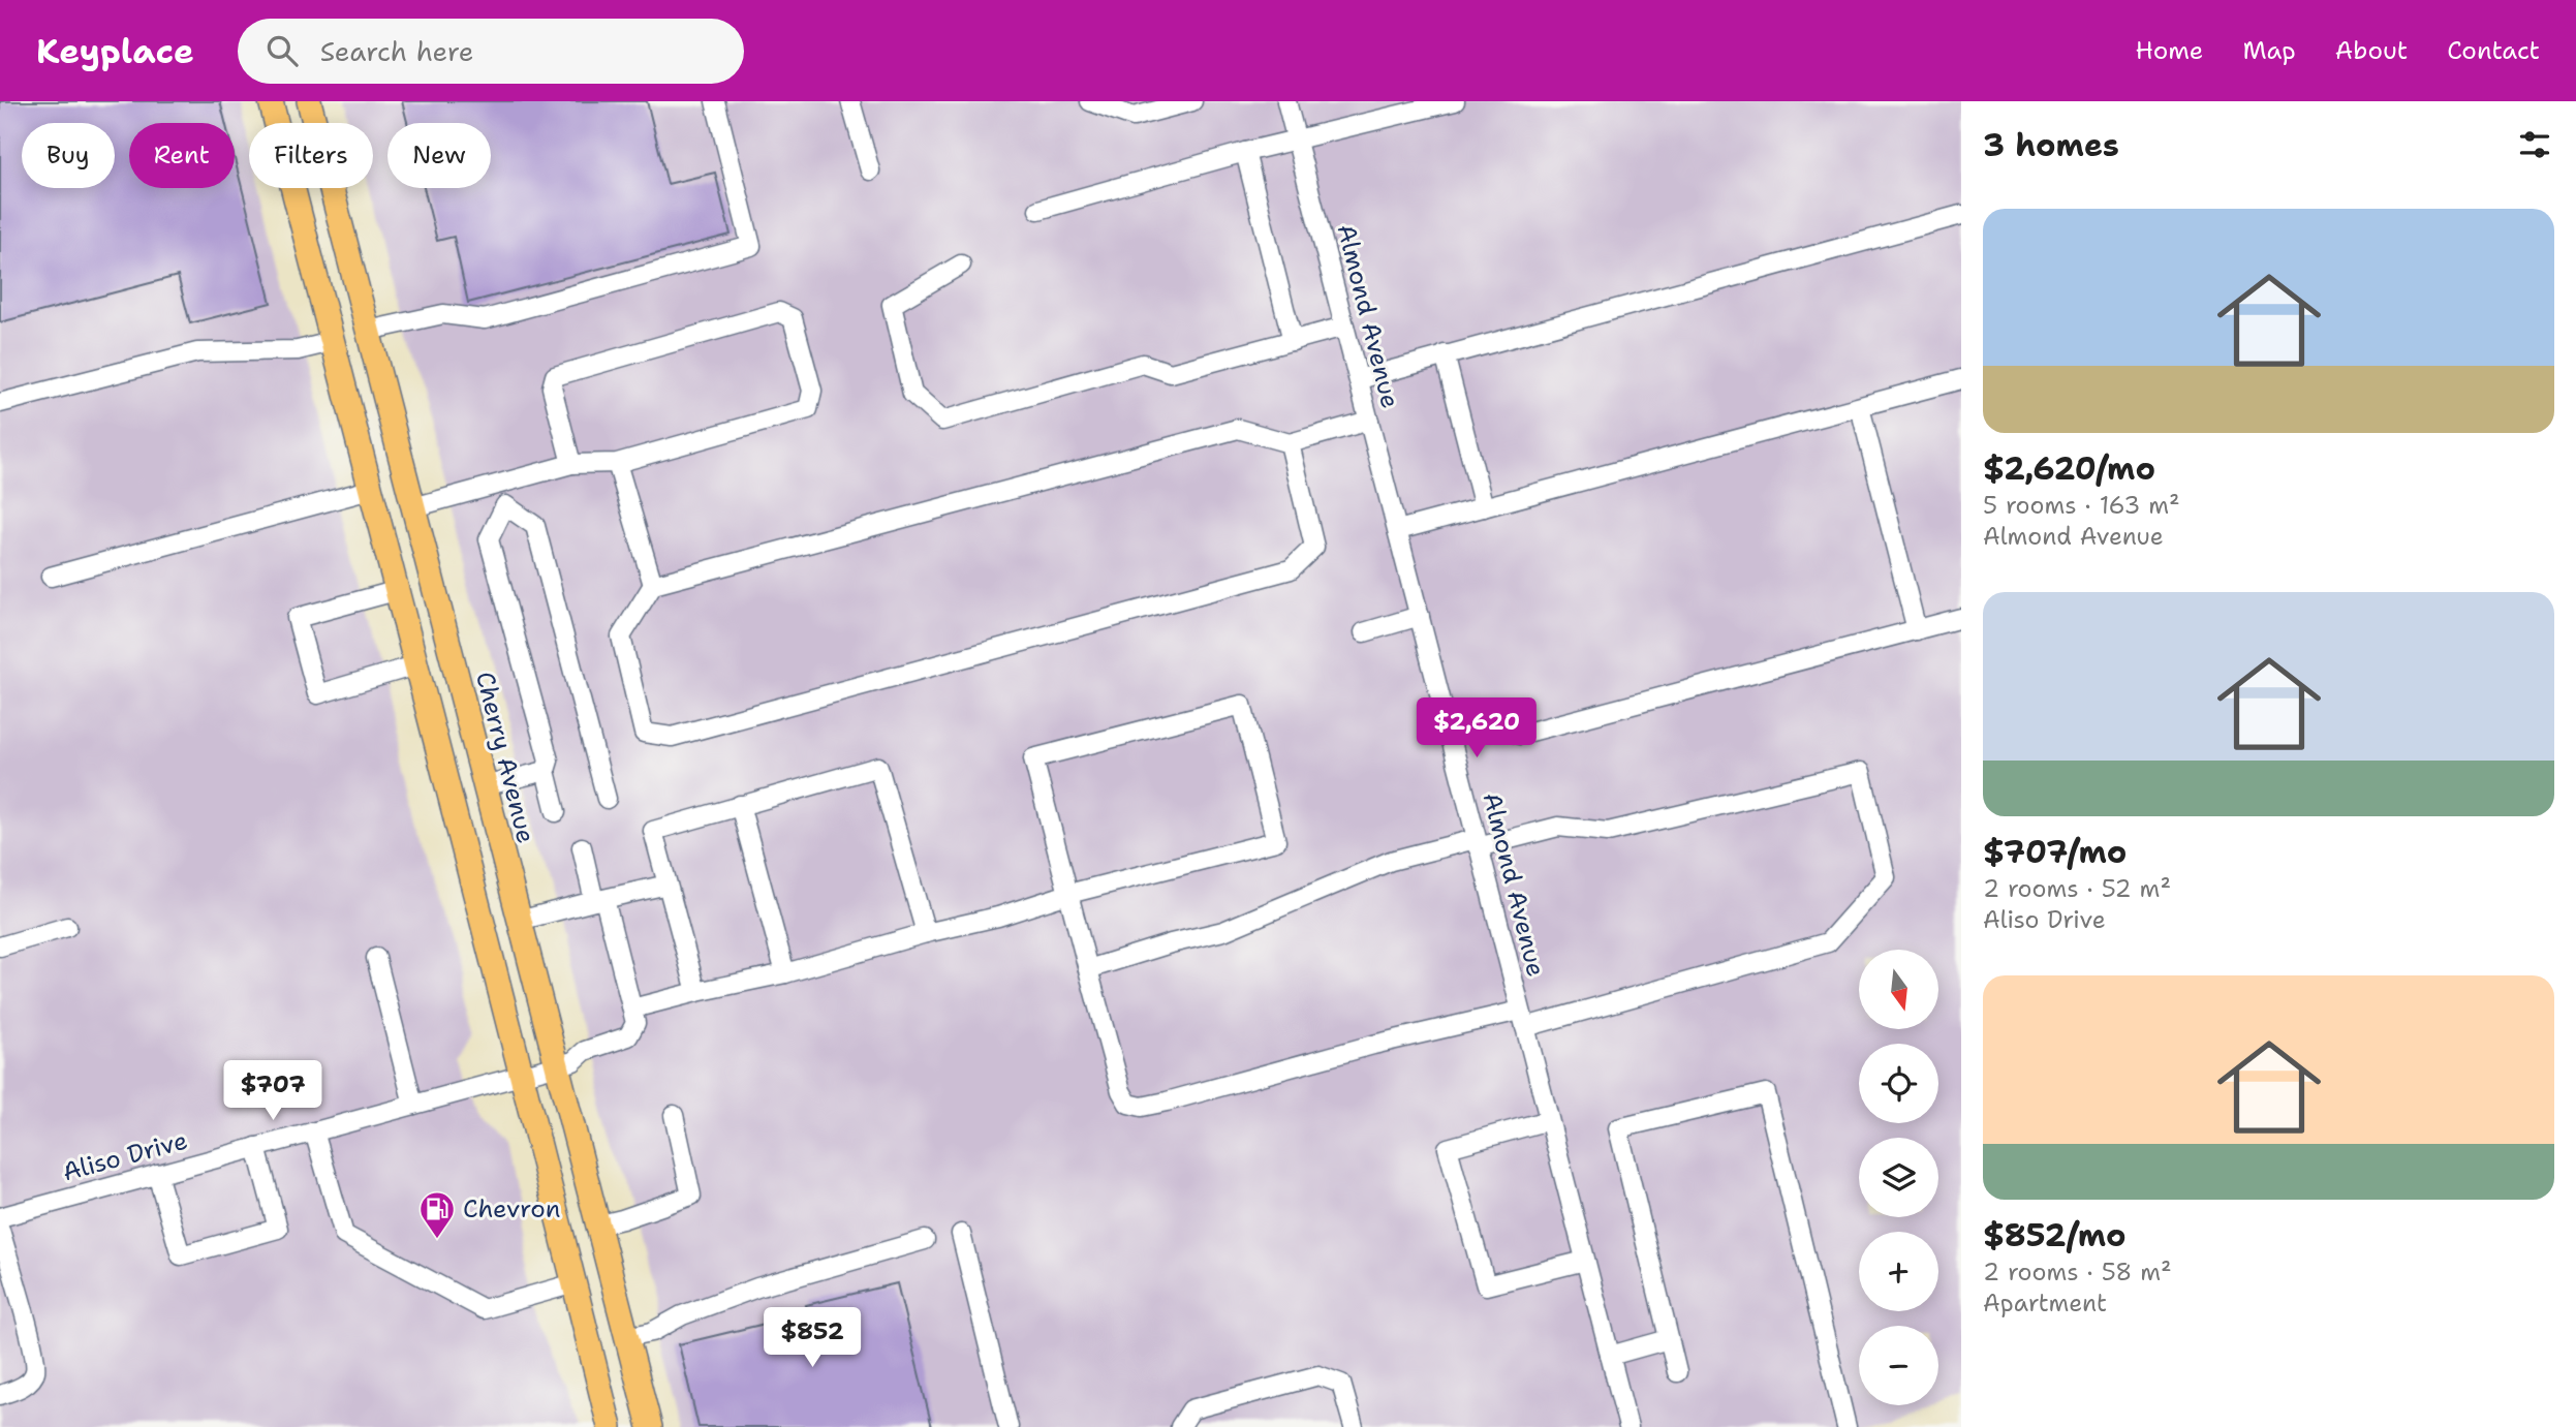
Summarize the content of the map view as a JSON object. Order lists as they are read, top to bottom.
{
  "streets": {
    "main road": ["Cherry Avenue"],
    "street": ["Almond Avenue", "Aliso Drive"]
  },
  "crossings": [
    ["Cherry Avenue", "Aliso Drive"]
  ],
  "places": {
    "fuel station": ["Chevron"]
  },
  "north": "bottom",
  "page": {
    "header": "Keyplace",
    "search": "Search here",
    "nav": [
      "Home",
      "Map",
      "About",
      "Contact"
    ],
    "heading": "3 homes",
    "chip": [
      "Buy",
      "Rent",
      "Filters",
      "New"
    ],
    "list": [
      {
        "name": "$2,620/mo",
        "note": "5 rooms · 163 m² · Almond Avenue"
      },
      {
        "name": "$707/mo",
        "note": "2 rooms · 52 m² · Aliso Drive"
      },
      {
        "name": "$852/mo",
        "note": "2 rooms · 58 m² · Apartment"
      }
    ],
    "price": ["$2,620", "$707", "$852"],
    "map_buttons": ["+", "−"]
  }
}
